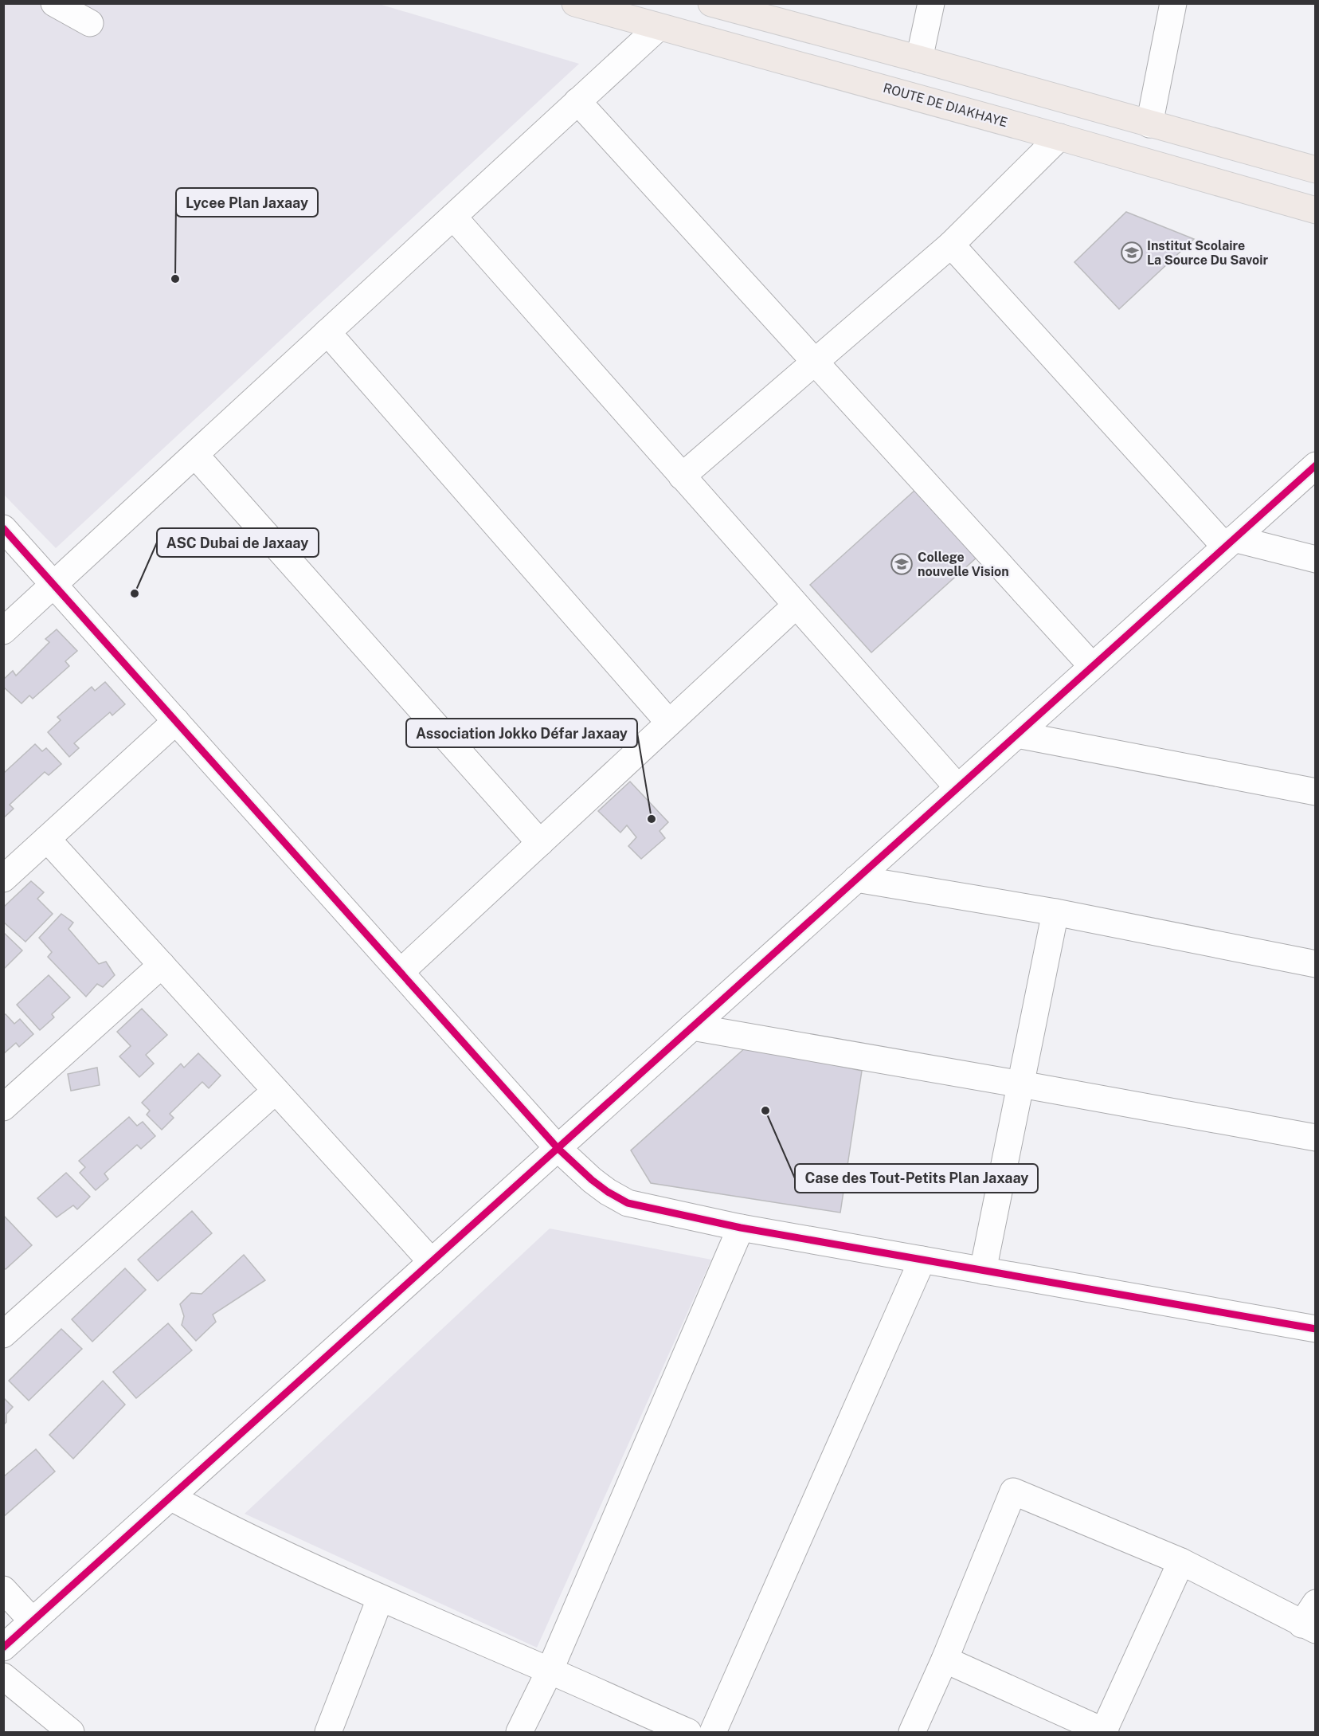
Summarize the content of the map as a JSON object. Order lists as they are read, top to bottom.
{
  "streets": {
    "main road": ["ROUTE DE DIAKHAYE"]
  },
  "places": {
    "school or university": ["Institut Scolaire La Source Du Savoir", "College nouvelle Vision"],
    "other": [
      "Lycee Plan Jaxaay",
      "ASC Dubai de Jaxaay",
      "Association Jokko Défar Jaxaay",
      "Case des Tout-Petits Plan Jaxaay"
    ]
  }
}
